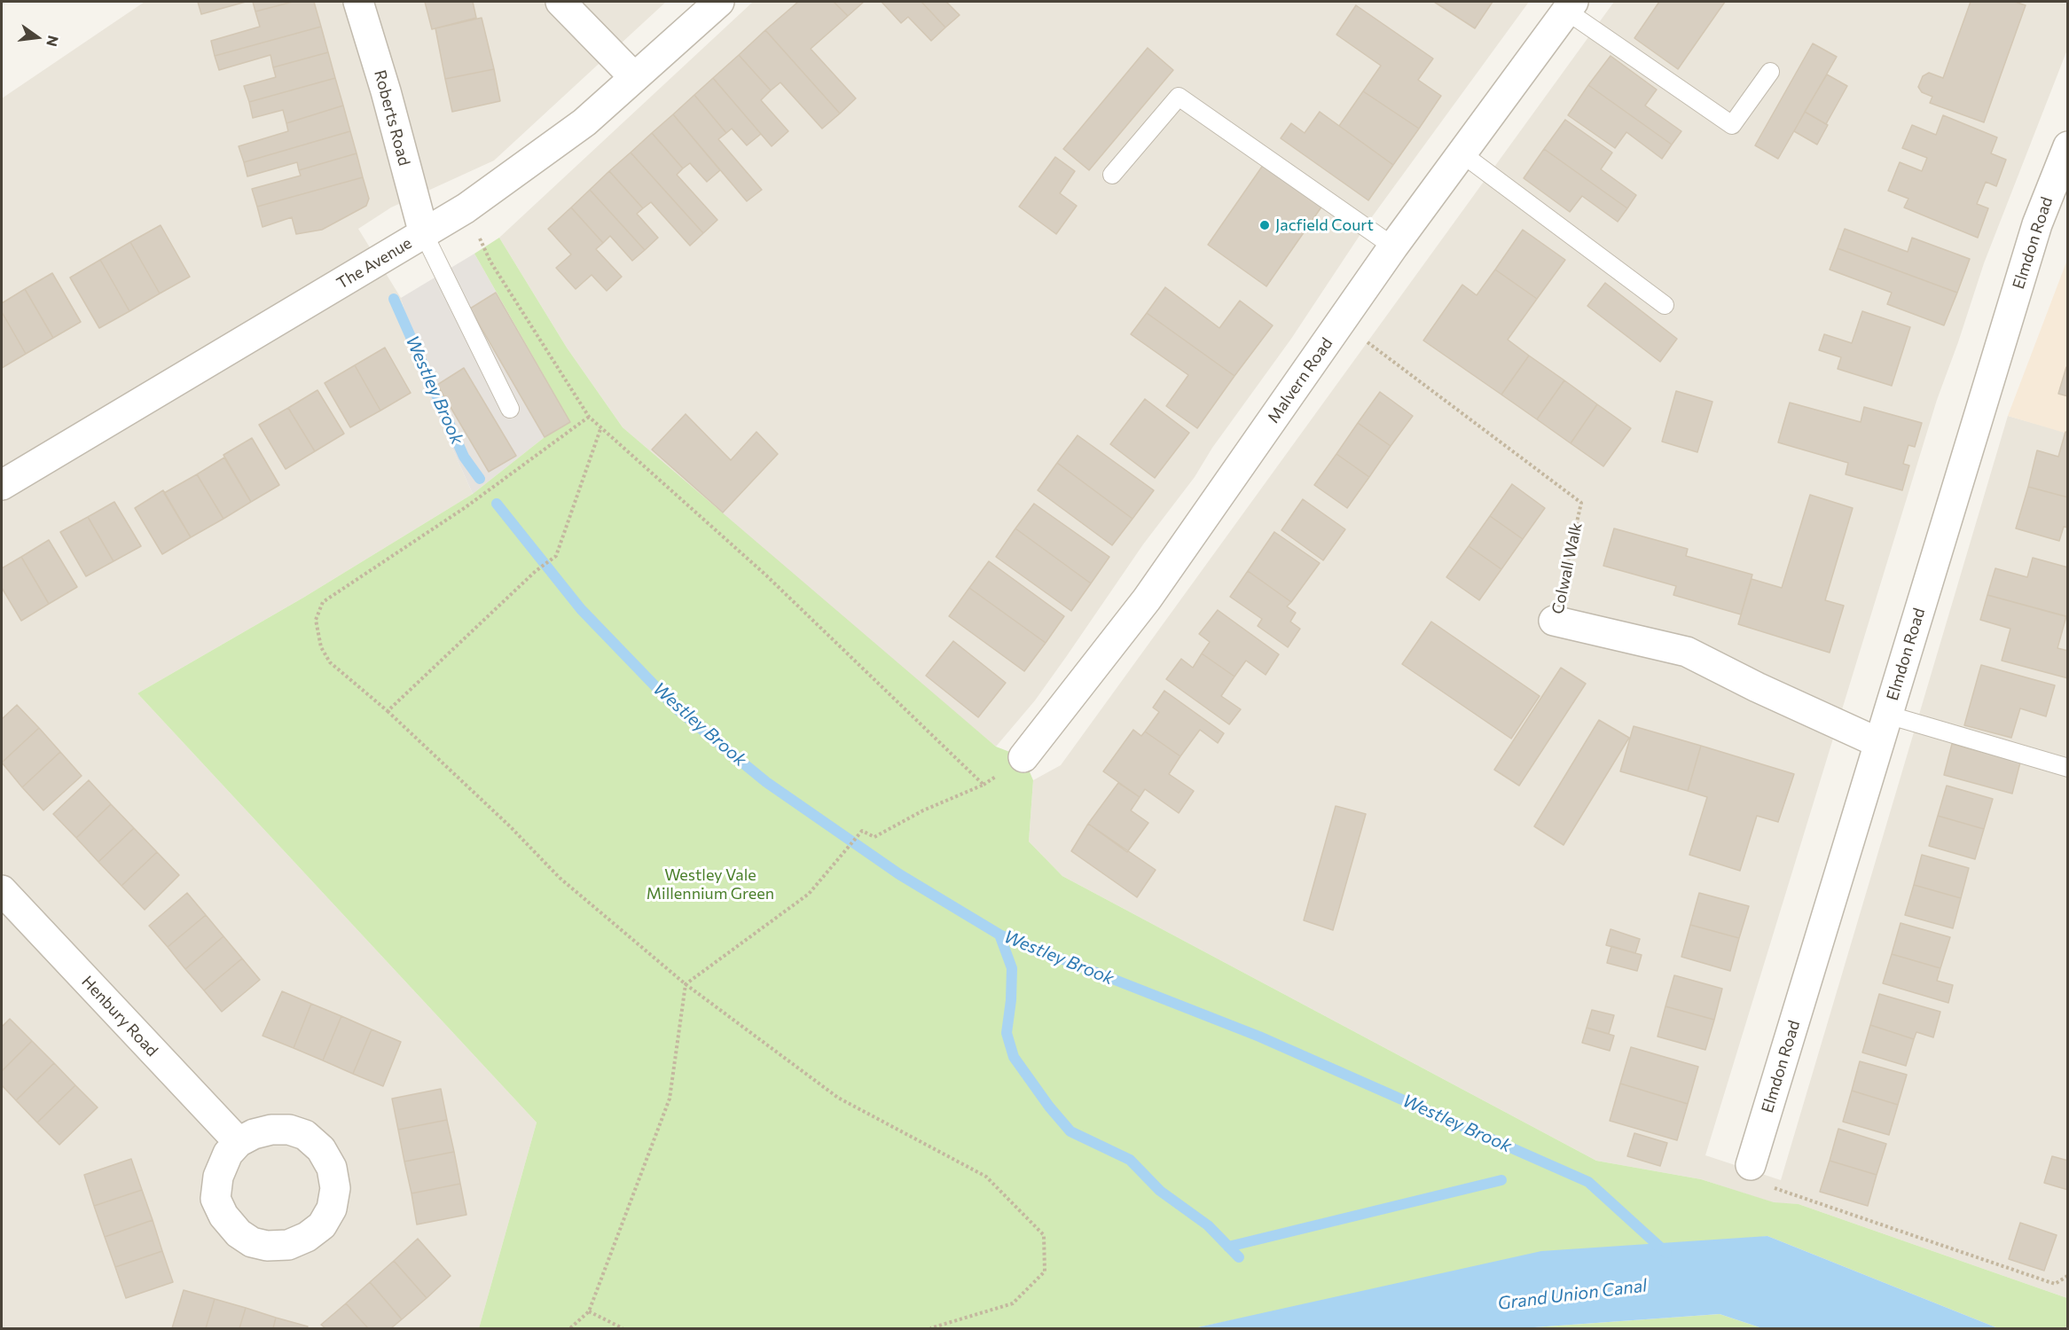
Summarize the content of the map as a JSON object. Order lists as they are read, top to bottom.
{
  "streets": {
    "street": [
      "Roberts Road",
      "Elmdon Road",
      "The Avenue",
      "Malvern Road",
      "Colwall Walk",
      "Henbury Road"
    ]
  },
  "crossings": [
    ["Roberts Road", "The Avenue"],
    ["Elmdon Road", "Colwall Walk"],
    ["Malvern Road", "Colwall Walk"]
  ],
  "water": ["Westley Brook", "Grand Union Canal"],
  "parks": ["Westley Vale Millennium Green"],
  "places": ["Jacfield Court"],
  "north": "right"
}
